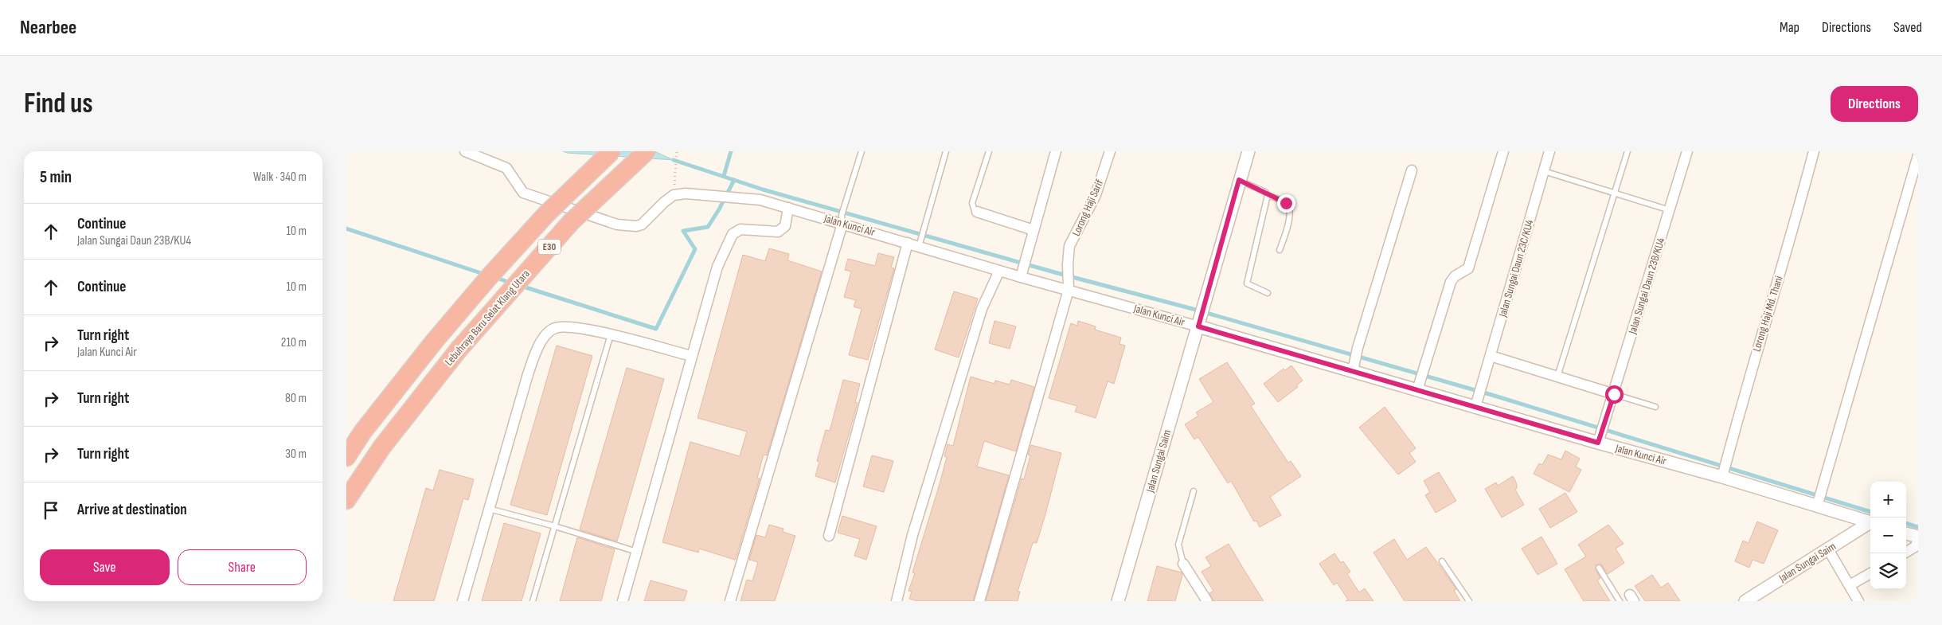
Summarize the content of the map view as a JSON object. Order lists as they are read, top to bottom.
{
  "streets": {
    "highway": ["E30", "Lebuhraya Baru Selat Klang Utara"],
    "street": [
      "Lorong Haji Sarif",
      "Jalan Kunci Air",
      "Jalan Sungai Daun 23C/KU4",
      "Jalan Sungai Daun 23B/KU4",
      "Lorong Haji Md. Thani",
      "Jalan Sungai Saim"
    ]
  },
  "crossings": [
    ["Lorong Haji Sarif", "Jalan Kunci Air"],
    ["Jalan Kunci Air", "Jalan Sungai Daun 23C/KU4"],
    ["Jalan Kunci Air", "Jalan Sungai Daun 23B/KU4"],
    ["Jalan Kunci Air", "Lorong Haji Md. Thani"],
    ["Jalan Kunci Air", "Jalan Sungai Saim"]
  ],
  "page": {
    "header": "Nearbee",
    "nav": ["Map", "Directions", "Saved"],
    "buttons": [
      "Directions",
      ["Save", "Share"]
    ],
    "title": "Find us",
    "heading": ["5 min", "Walk · 340 m"],
    "list": [
      ["Continue", "Jalan Sungai Daun 23B/KU4", "10 m"],
      ["Continue", "10 m"],
      ["Turn right", "Jalan Kunci Air", "210 m"],
      ["Turn right", "80 m"],
      ["Turn right", "30 m"],
      "Arrive at destination"
    ],
    "map_buttons": ["+", "−"]
  }
}
